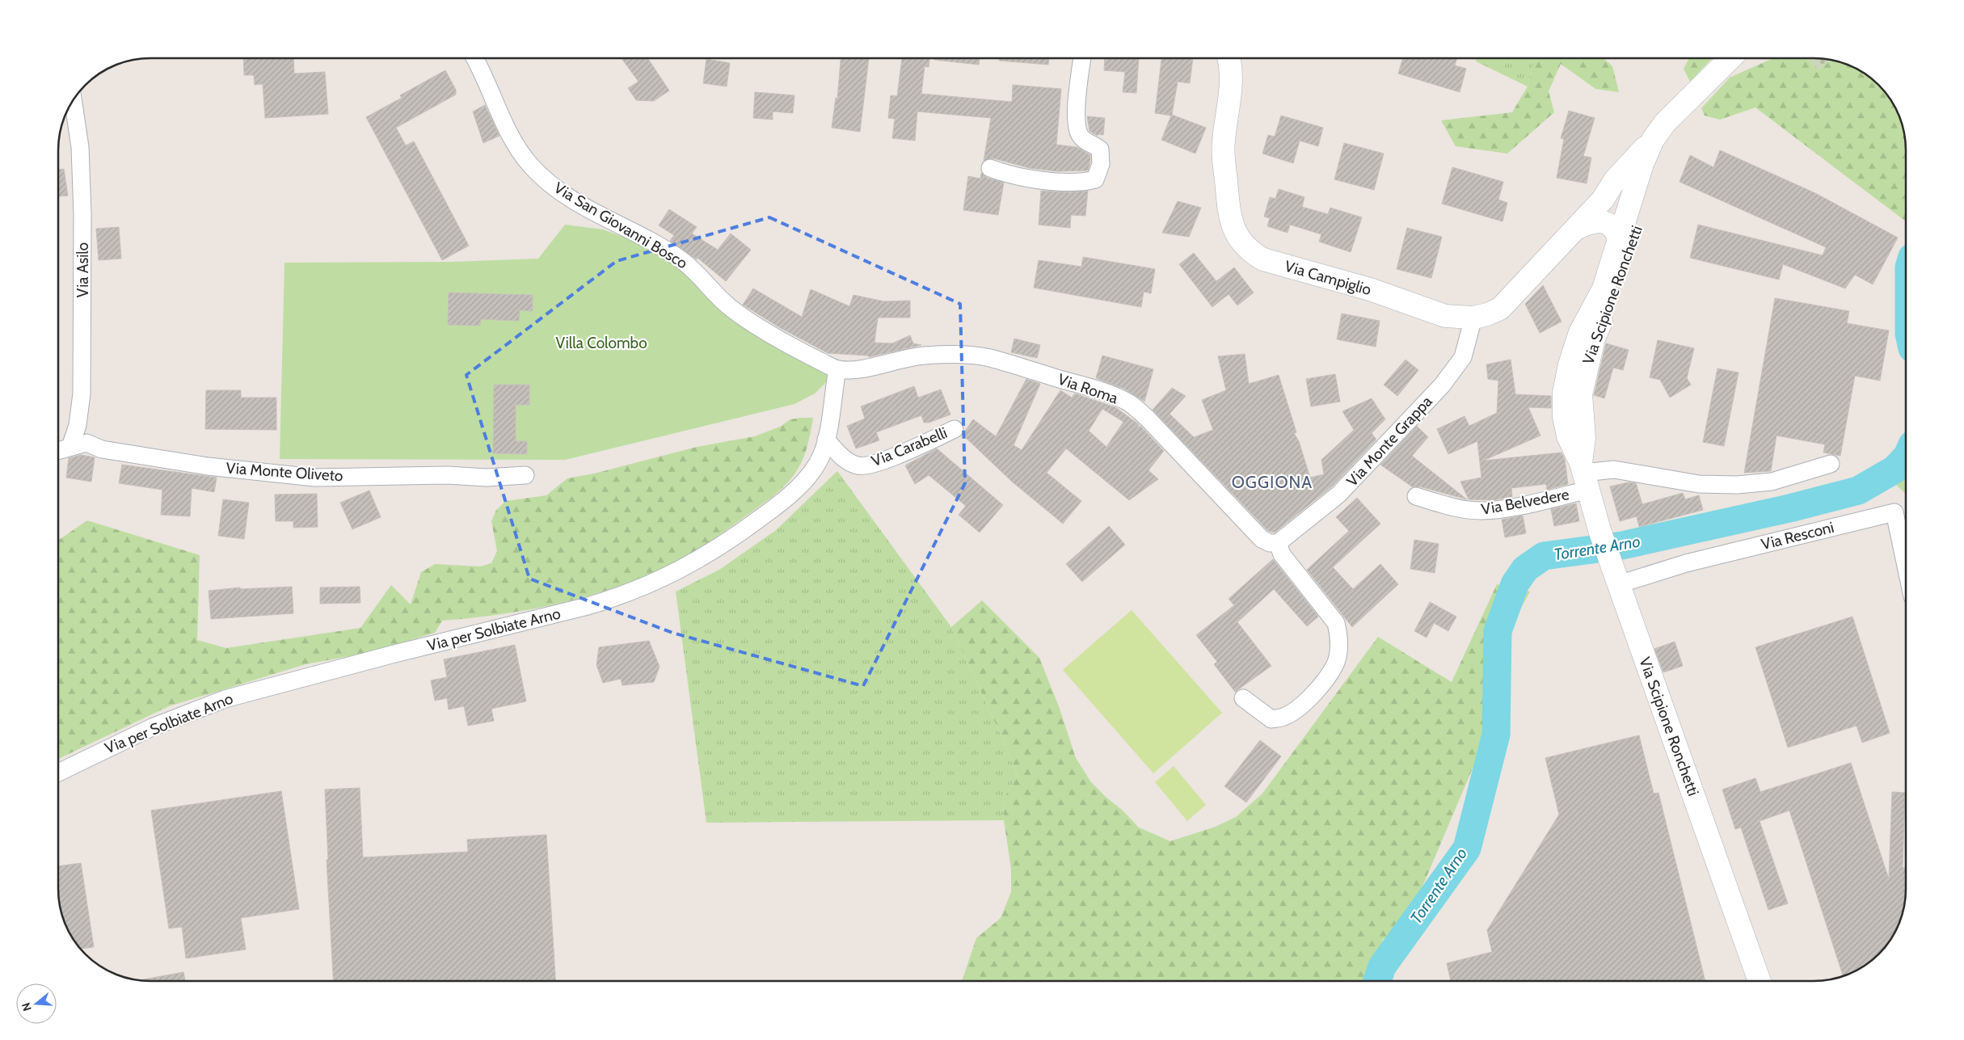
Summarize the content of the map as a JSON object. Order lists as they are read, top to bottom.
{
  "streets": {
    "street": [
      "Via San Giovanni Bosco",
      "Via Asilo",
      "Via Campiglio",
      "Via Scipione Ronchetti",
      "Via Roma",
      "Via Monte Grappa",
      "Via Carabelli",
      "Via Monte Oliveto",
      "Via Belvedere",
      "Via Resconi",
      "Via per Solbiate Arno"
    ]
  },
  "crossings": [
    ["Via San Giovanni Bosco", "Via Roma"],
    ["Via San Giovanni Bosco", "Via per Solbiate Arno"],
    ["Via Asilo", "Via Monte Oliveto"],
    ["Via Campiglio", "Via Scipione Ronchetti"],
    ["Via Campiglio", "Via Monte Grappa"],
    ["Via Scipione Ronchetti", "Via Belvedere"],
    ["Via Scipione Ronchetti", "Via Resconi"],
    ["Via Roma", "Via Monte Grappa"],
    ["Via Roma", "Via per Solbiate Arno"],
    ["Via Carabelli", "Via per Solbiate Arno"]
  ],
  "districts": ["OGGIONA"],
  "water": ["Torrente Arno"],
  "parks": ["Villa Colombo"],
  "north": "left"
}
